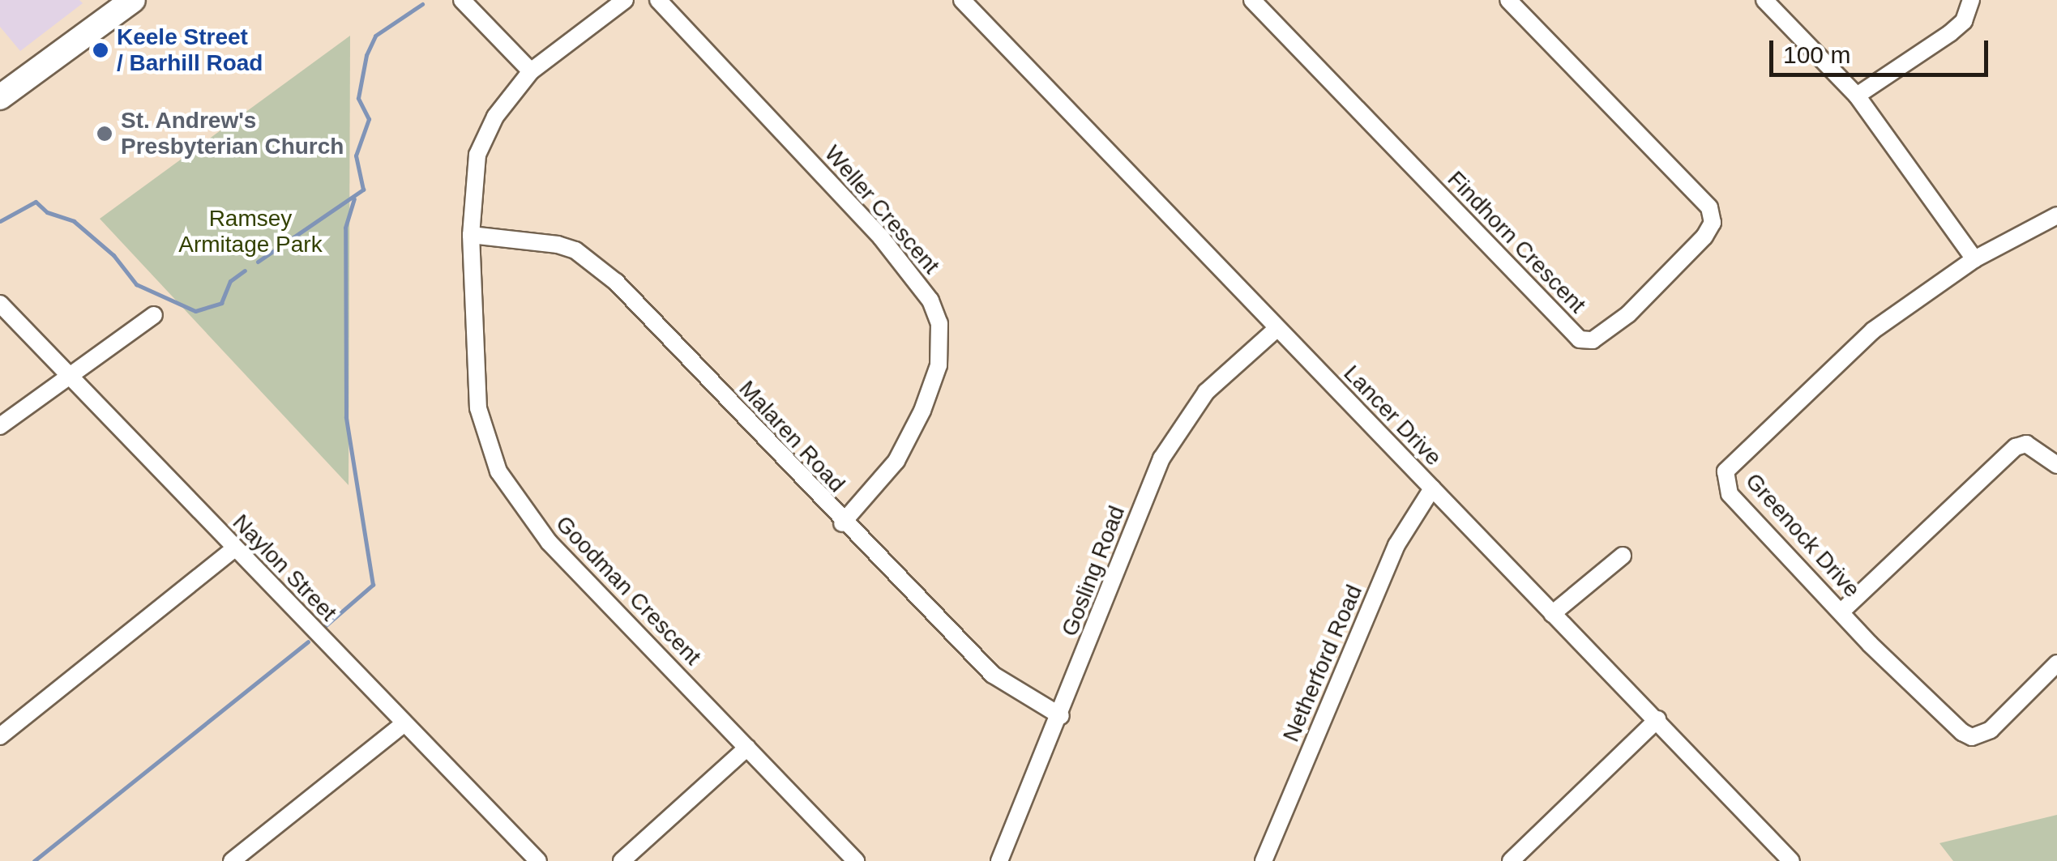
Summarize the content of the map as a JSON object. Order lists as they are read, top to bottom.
{
  "streets": {
    "street": [
      "Weller Crescent",
      "Findhorn Crescent",
      "Lancer Drive",
      "Malaren Road",
      "Greenock Drive",
      "Naylon Street",
      "Gosling Road",
      "Goodman Crescent",
      "Netherford Road"
    ]
  },
  "crossings": [
    ["Weller Crescent", "Malaren Road"],
    ["Lancer Drive", "Gosling Road"],
    ["Lancer Drive", "Netherford Road"],
    ["Malaren Road", "Gosling Road"],
    ["Malaren Road", "Goodman Crescent"]
  ],
  "parks": ["Ramsey Armitage Park"],
  "places": ["Keele Street / Barhill Road", "St. Andrew's Presbyterian Church"],
  "scale_bar": "100 m"
}
